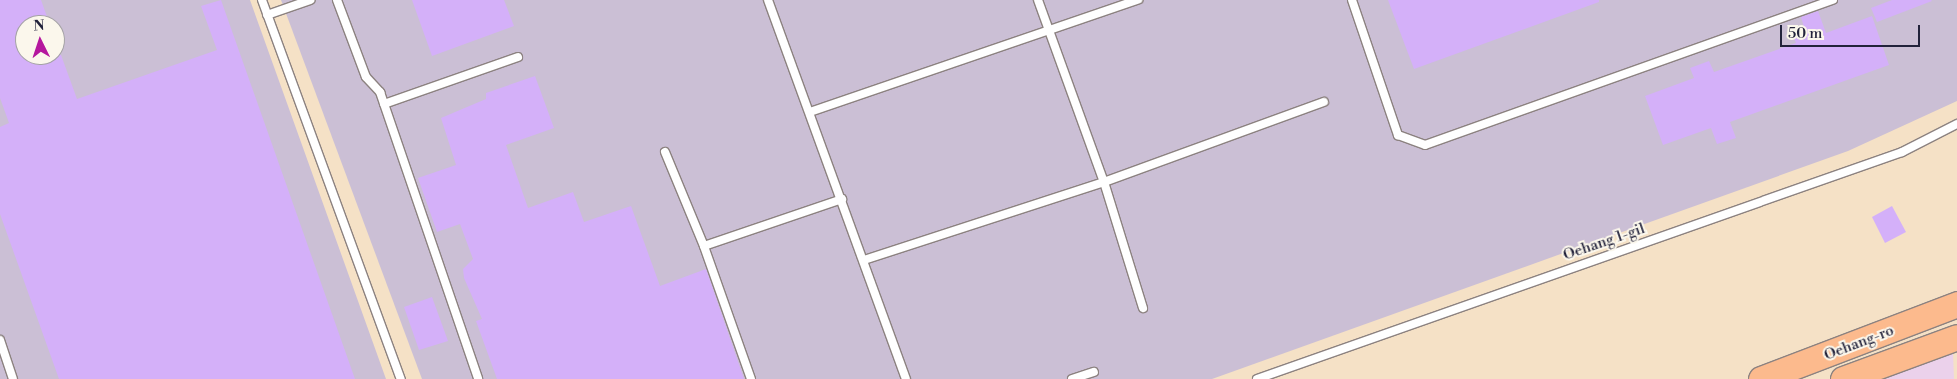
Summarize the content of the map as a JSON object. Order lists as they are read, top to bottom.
{
  "streets": {
    "main road": ["Oehang-ro"],
    "lane": ["Oehang 1-gil"]
  },
  "scale_bar": "50 m",
  "north": "top"
}
